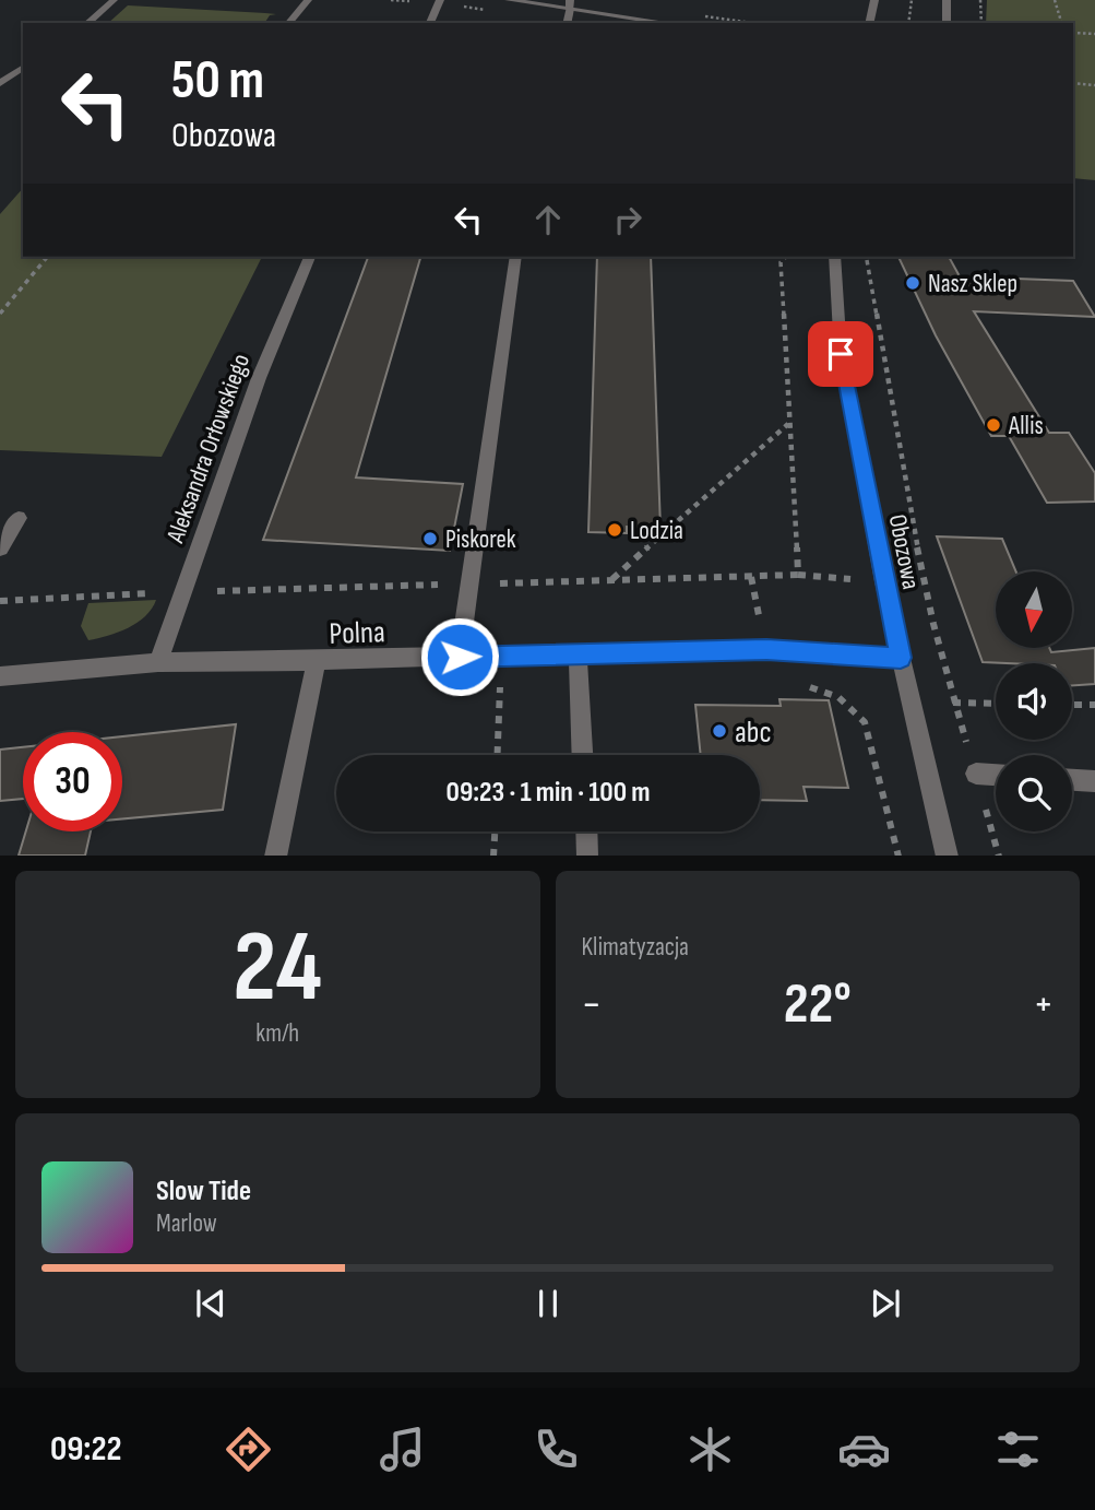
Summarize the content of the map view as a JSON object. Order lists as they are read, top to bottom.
{
  "streets": {
    "street": ["Aleksandra Orłowskiego", "Obozowa", "Polna"]
  },
  "crossings": [
    ["Aleksandra Orłowskiego", "Polna"],
    ["Obozowa", "Polna"]
  ],
  "places": [
    "Nasz Sklep",
    "Allis",
    "Lodzia",
    "Piskorek",
    "abc"
  ],
  "north": "bottom",
  "page": {
    "turn": ["50 m", "Obozowa"],
    "limit": "30",
    "trip": "09:23 · 1 min · 100 m",
    "tile": [
      ["24", "km/h"],
      "Klimatyzacja"
    ],
    "heat": ["−", "22°", "+"],
    "song": ["Slow Tide", "Marlow"],
    "tabs": "09:22"
  }
}
